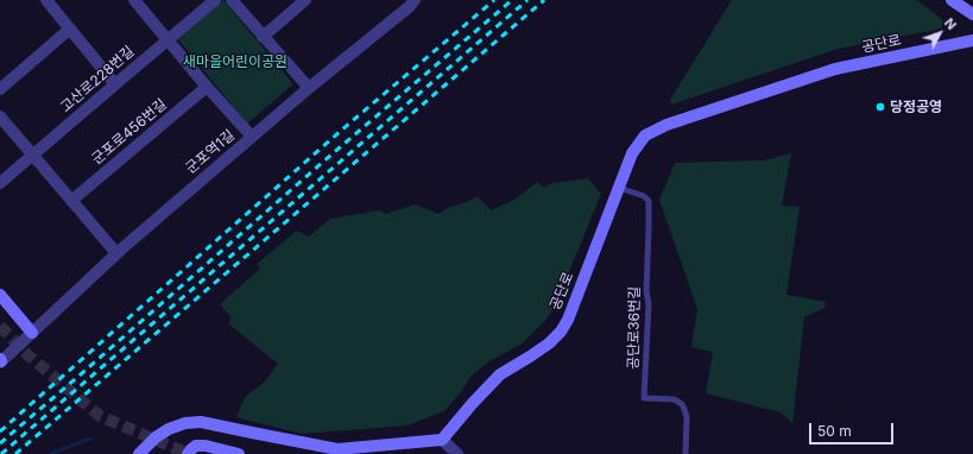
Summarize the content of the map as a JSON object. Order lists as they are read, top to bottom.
{
  "streets": {
    "street": [
      "공단로",
      "고산로228번길",
      "군포로456번길",
      "군포역1길"
    ],
    "lane": ["공단로36번길"]
  },
  "crossings": [
    ["공단로", "공단로36번길"]
  ],
  "parks": ["새마을어린이공원"],
  "places": ["당정공영"],
  "scale_bar": "50 m",
  "north": "top right"
}
